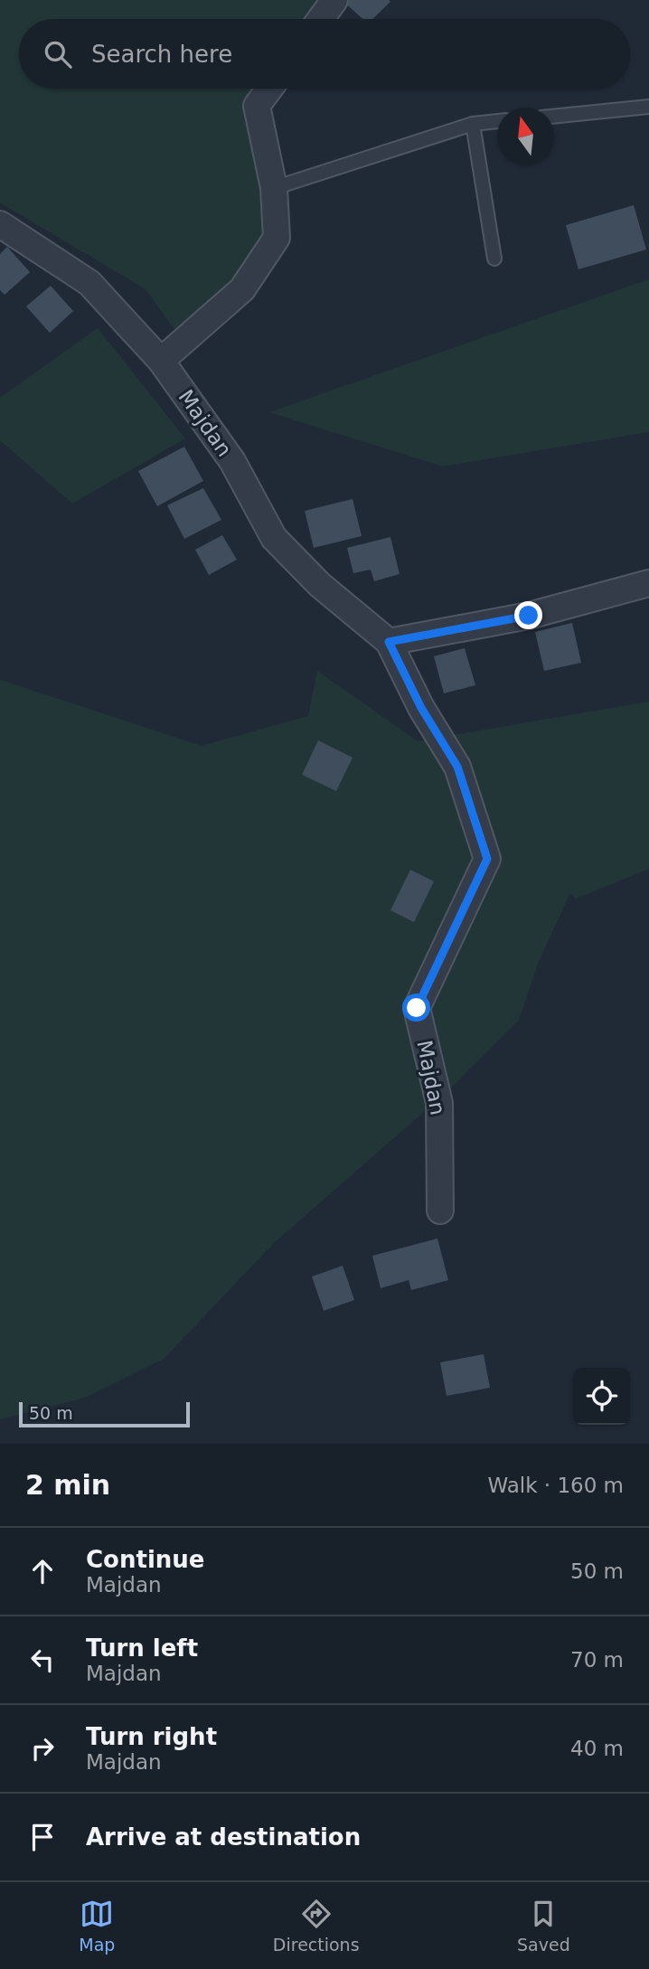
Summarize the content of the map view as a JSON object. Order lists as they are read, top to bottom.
{
  "streets": {
    "street": ["Majdan"]
  },
  "scale_bar": "50 m",
  "north": "top",
  "page": {
    "search": "Search here",
    "scale": "50 m",
    "heading": ["2 min", "Walk · 160 m"],
    "list": [
      ["Continue", "Majdan", "50 m"],
      ["Turn left", "Majdan", "70 m"],
      ["Turn right", "Majdan", "40 m"],
      "Arrive at destination"
    ],
    "nav": ["Map", "Directions", "Saved"]
  }
}
